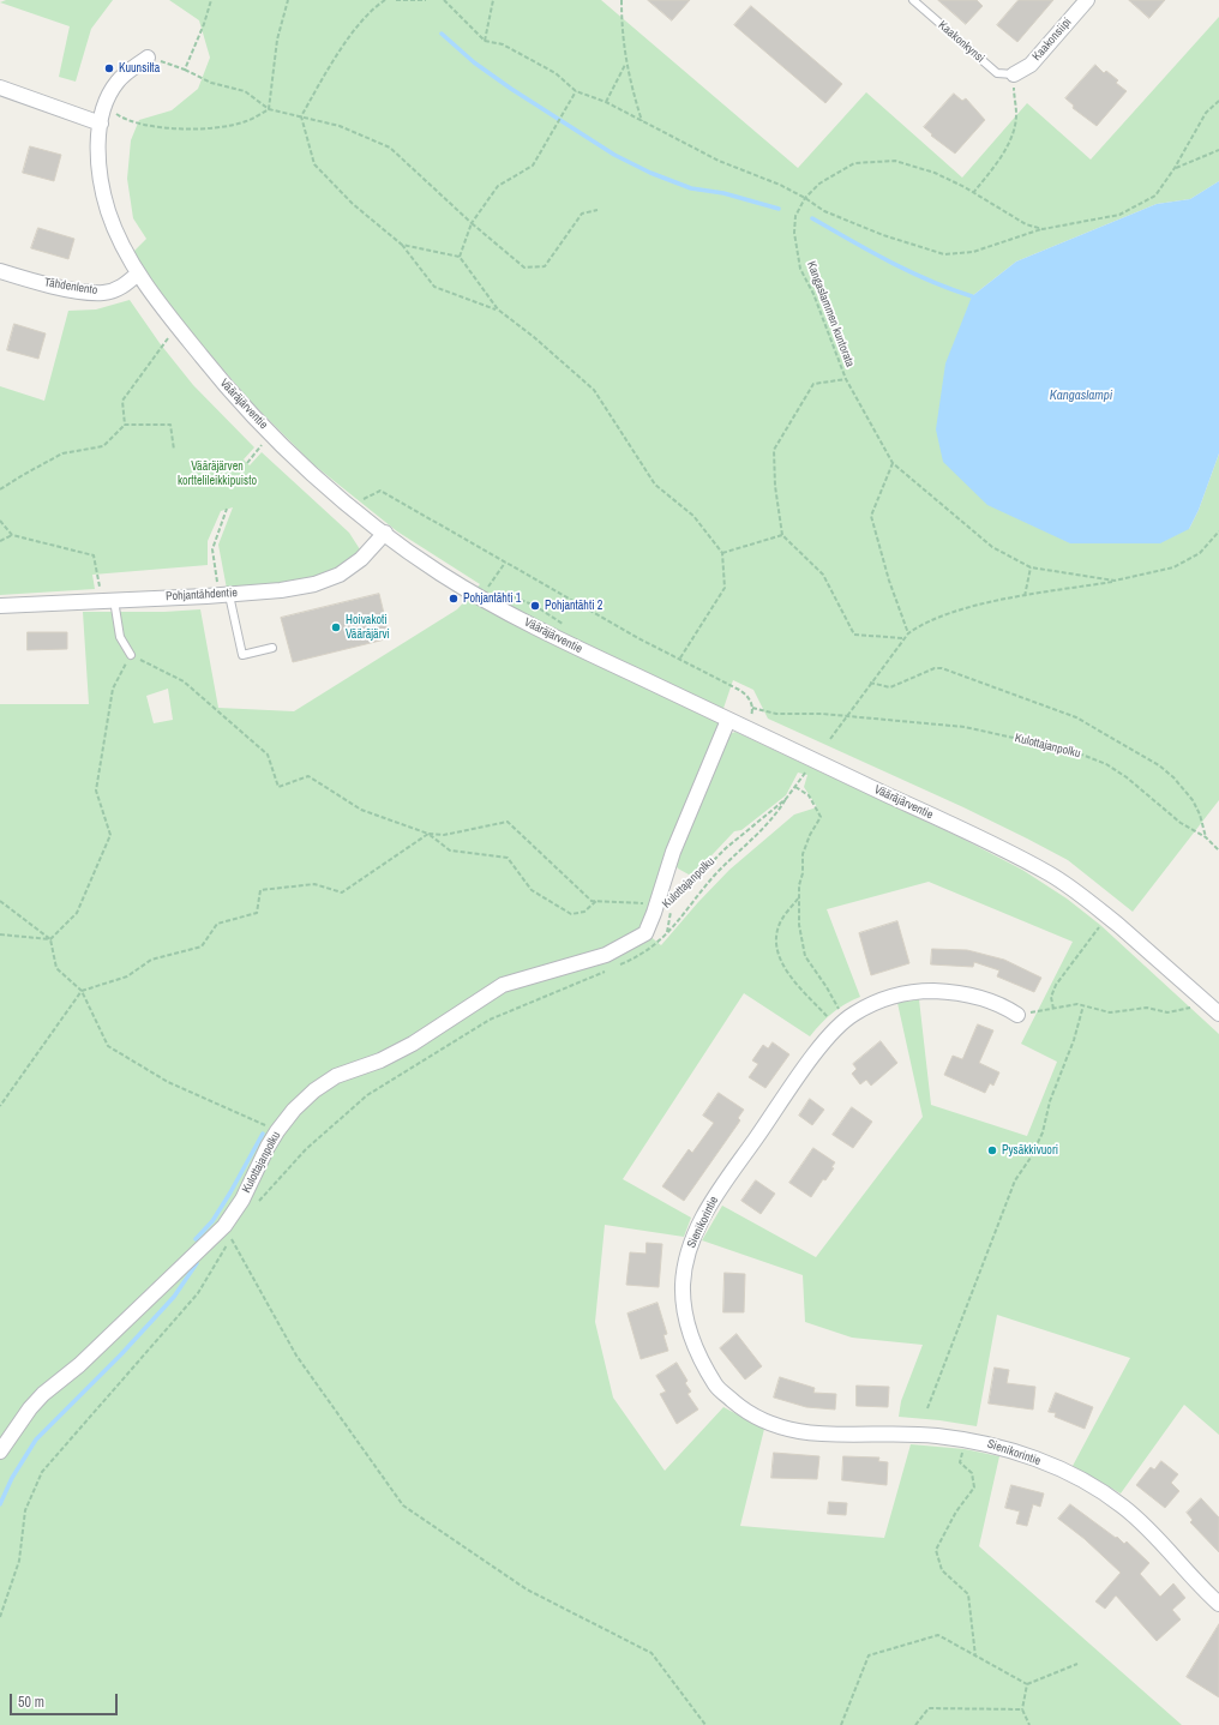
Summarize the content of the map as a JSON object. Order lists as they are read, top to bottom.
{
  "streets": {
    "street": [
      "Kaakonsiipi",
      "Tähdenlento",
      "Vääräjärventie",
      "Pohjantähdentie",
      "Kulottajanpolku",
      "Sienikorintie"
    ],
    "lane": ["Kaakonkynsi"],
    "path": ["Kangaslammen kuntorata"]
  },
  "crossings": [
    ["Kaakonsiipi", "Kaakonkynsi"],
    ["Tähdenlento", "Vääräjärventie"],
    ["Vääräjärventie", "Pohjantähdentie"],
    ["Vääräjärventie", "Kulottajanpolku"]
  ],
  "water": ["Kangaslampi"],
  "parks": ["Vääräjärven korttelileikkipuisto"],
  "places": [
    "Kuunsilta",
    "Pohjantähti 1",
    "Pohjantähti 2",
    "Hoivakoti Vääräjärvi",
    "Pysäkkivuori"
  ],
  "scale_bar": "50 m"
}
